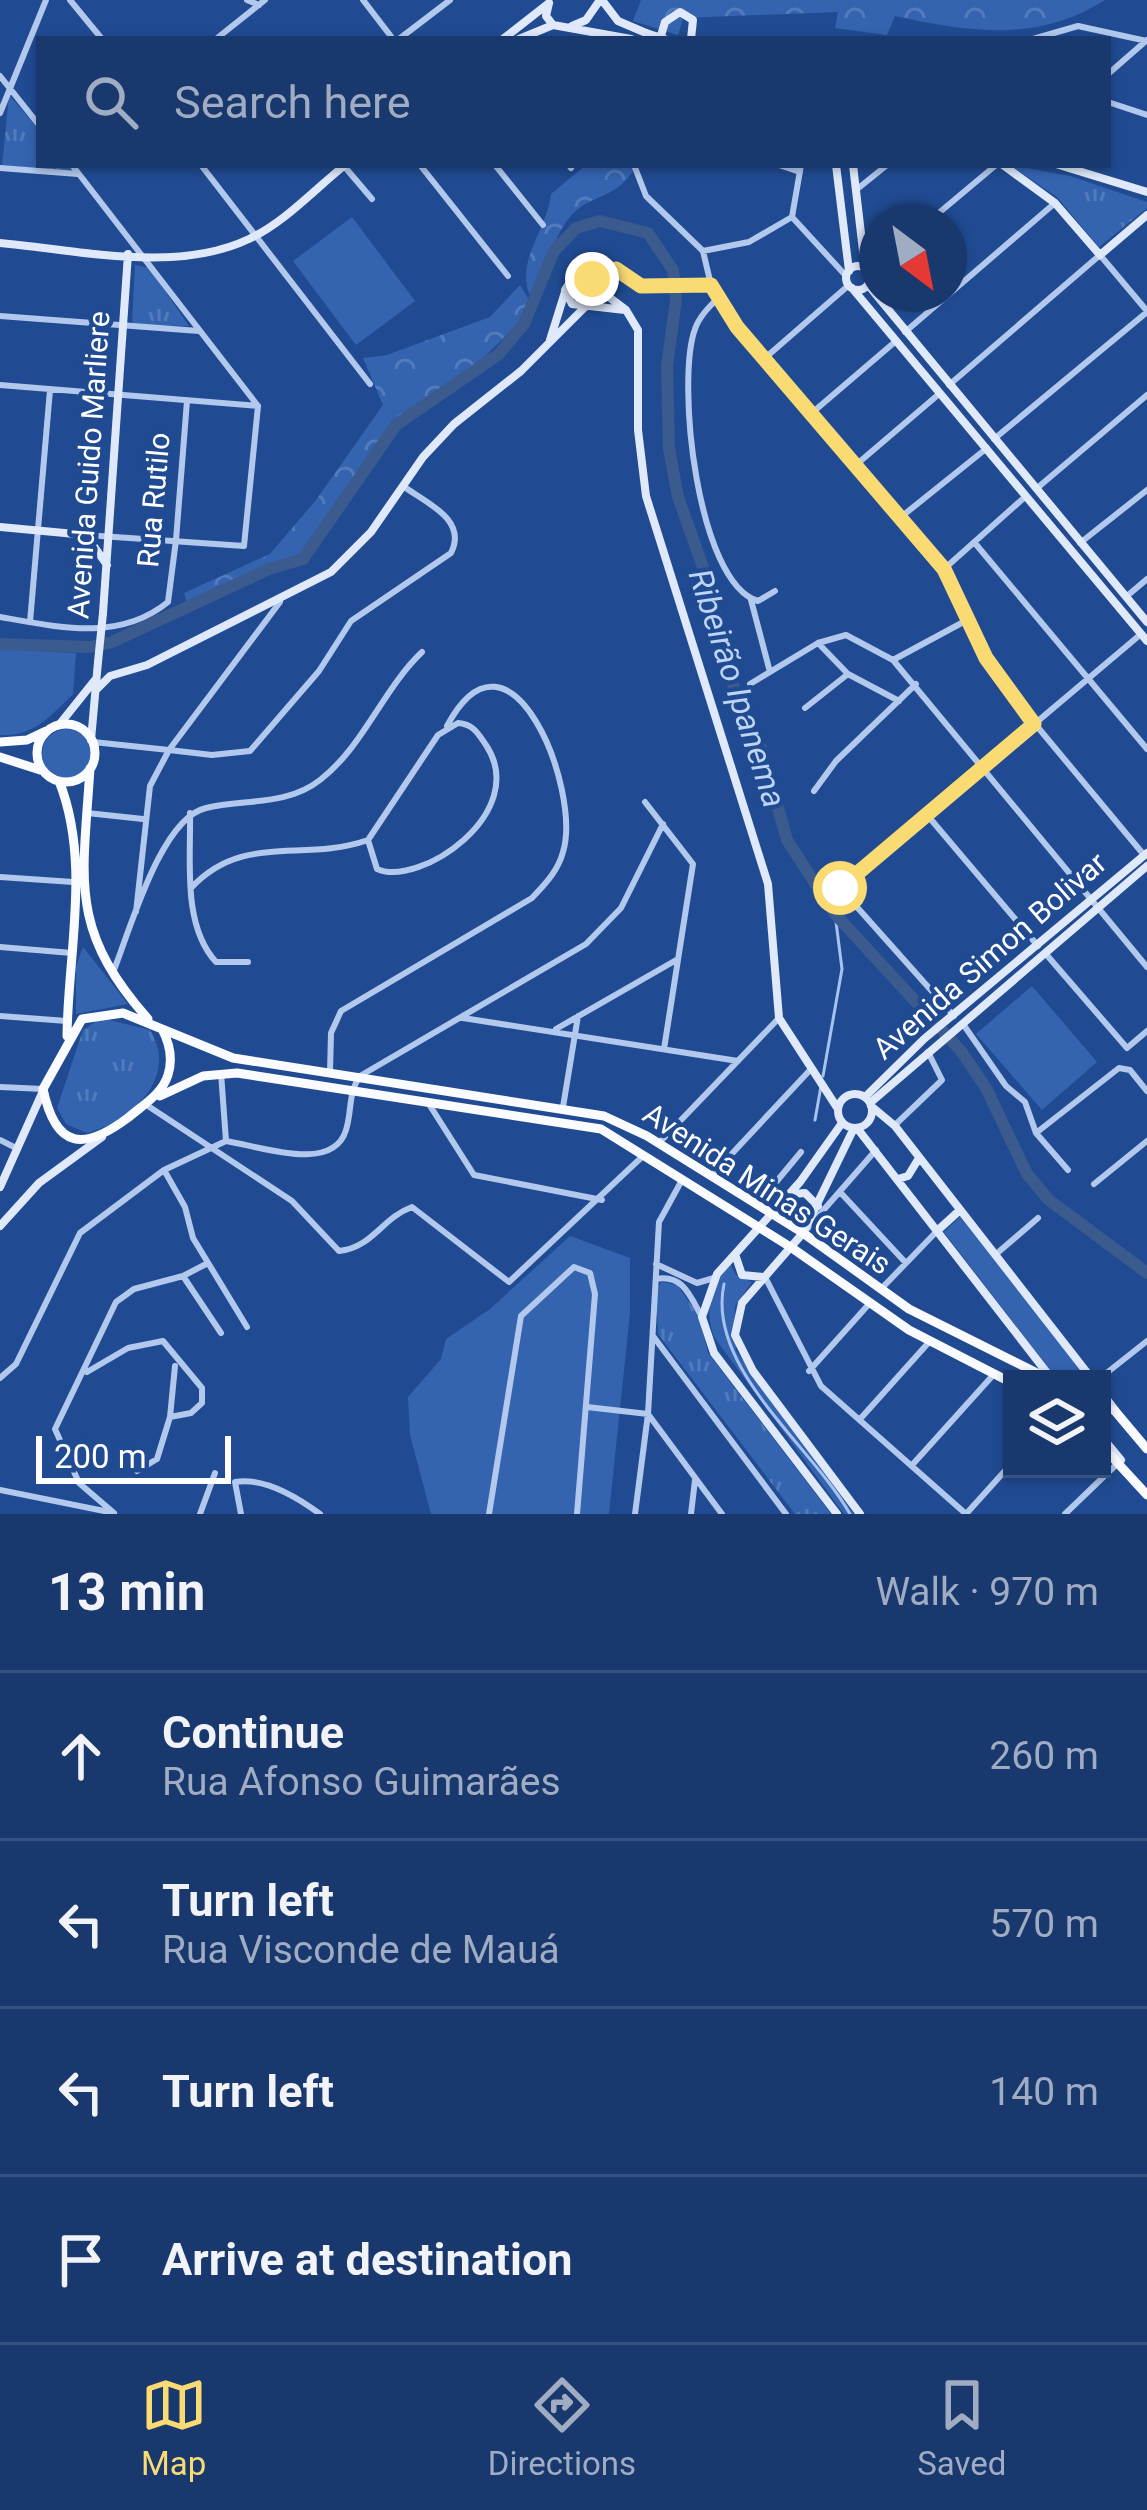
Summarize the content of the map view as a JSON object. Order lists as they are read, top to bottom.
{
  "streets": {
    "main road": ["Avenida Guido Marliere", "Avenida Simon Bolivar", "Avenida Minas Gerais"],
    "street": ["Rua Rutilo"]
  },
  "water": ["Ribeirão Ipanema"],
  "scale_bar": "200 m",
  "north": "bottom right",
  "page": {
    "search": "Search here",
    "scale": "200 m",
    "heading": ["13 min", "Walk · 970 m"],
    "list": [
      ["Continue", "Rua Afonso Guimarães", "260 m"],
      ["Turn left", "Rua Visconde de Mauá", "570 m"],
      ["Turn left", "140 m"],
      "Arrive at destination"
    ],
    "nav": ["Map", "Directions", "Saved"]
  }
}
